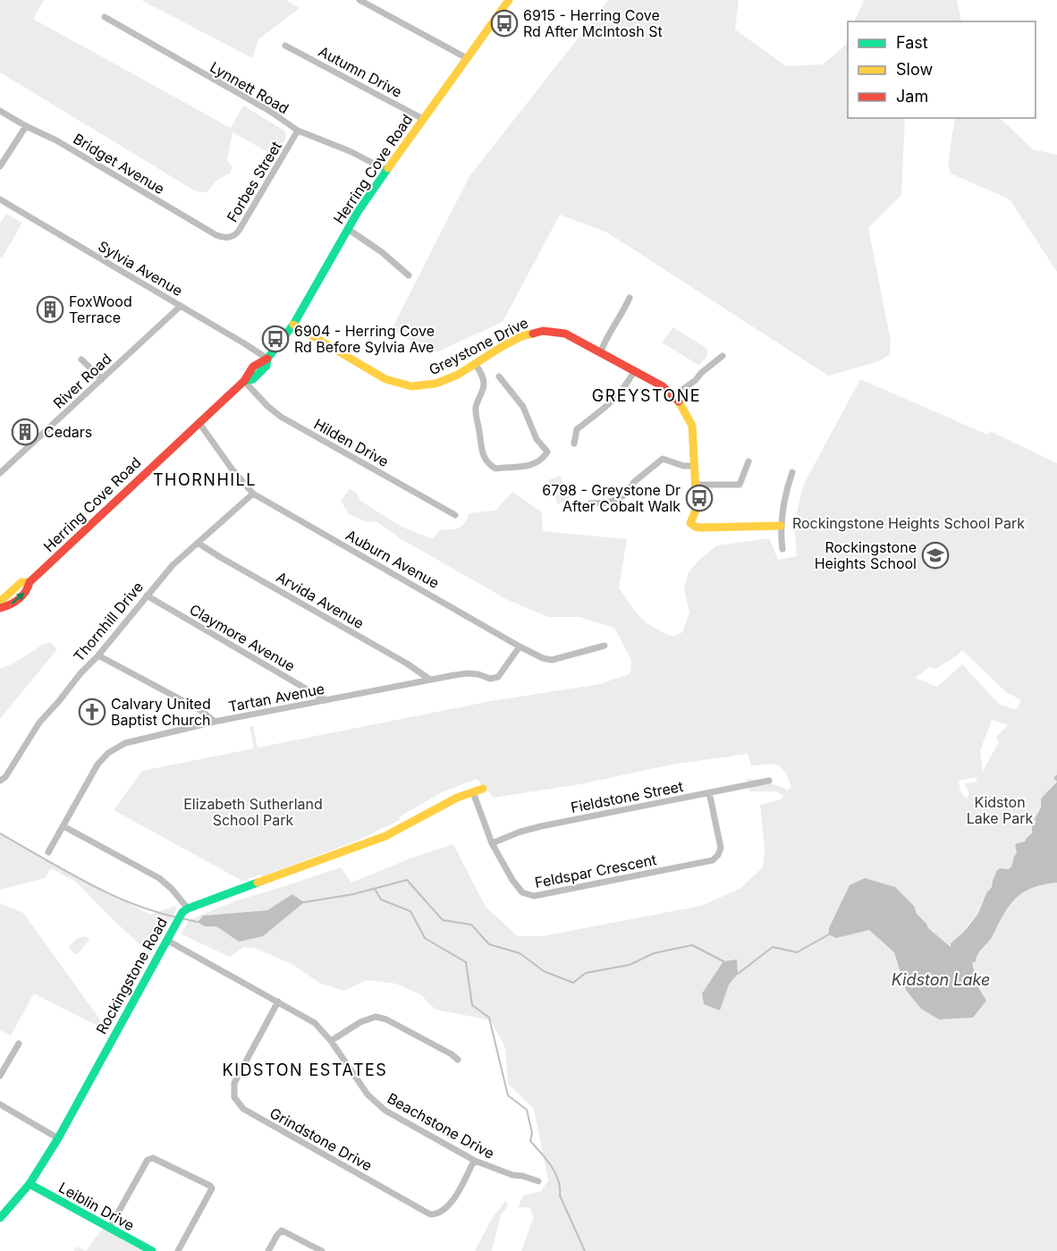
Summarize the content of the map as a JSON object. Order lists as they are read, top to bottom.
{
  "streets": {
    "street": [
      "Autumn Drive",
      "Lynnett Road",
      "Bridget Avenue",
      "Herring Cove Road",
      "Forbes Street",
      "Sylvia Avenue",
      "Greystone Drive",
      "River Road",
      "Hilden Drive",
      "Auburn Avenue",
      "Arvida Avenue",
      "Thornhill Drive",
      "Claymore Avenue",
      "Tartan Avenue",
      "Fieldstone Street",
      "Feldspar Crescent",
      "Rockingstone Road",
      "Beachstone Drive",
      "Grindstone Drive",
      "Leiblin Drive"
    ]
  },
  "crossings": [
    ["Autumn Drive", "Herring Cove Road"],
    ["Lynnett Road", "Herring Cove Road"],
    ["Lynnett Road", "Forbes Street"],
    ["Bridget Avenue", "Forbes Street"],
    ["Herring Cove Road", "Sylvia Avenue"],
    ["Herring Cove Road", "Greystone Drive"],
    ["Herring Cove Road", "Hilden Drive"],
    ["Herring Cove Road", "Auburn Avenue"],
    ["Sylvia Avenue", "River Road"],
    ["Auburn Avenue", "Thornhill Drive"],
    ["Auburn Avenue", "Tartan Avenue"],
    ["Arvida Avenue", "Thornhill Drive"],
    ["Arvida Avenue", "Tartan Avenue"],
    ["Thornhill Drive", "Claymore Avenue"],
    ["Claymore Avenue", "Tartan Avenue"],
    ["Fieldstone Street", "Feldspar Crescent"],
    ["Rockingstone Road", "Beachstone Drive"],
    ["Rockingstone Road", "Leiblin Drive"],
    ["Beachstone Drive", "Grindstone Drive"]
  ],
  "districts": ["GREYSTONE", "THORNHILL", "KIDSTON ESTATES"],
  "water": ["Kidston Lake"],
  "parks": ["Rockingstone Heights School Park", "Kidston Lake Park", "Elizabeth Sutherland School Park"],
  "places": {
    "bus stop": ["6915 - Herring Cove Rd After McIntosh St", "6904 - Herring Cove Rd Before Sylvia Ave", "6798 - Greystone Dr After Cobalt Walk"],
    "building": ["FoxWood Terrace", "Cedars"],
    "school or university": ["Rockingstone Heights School"],
    "church": ["Calvary United Baptist Church"]
  },
  "legend": ["Fast", "Slow", "Jam"]
}
